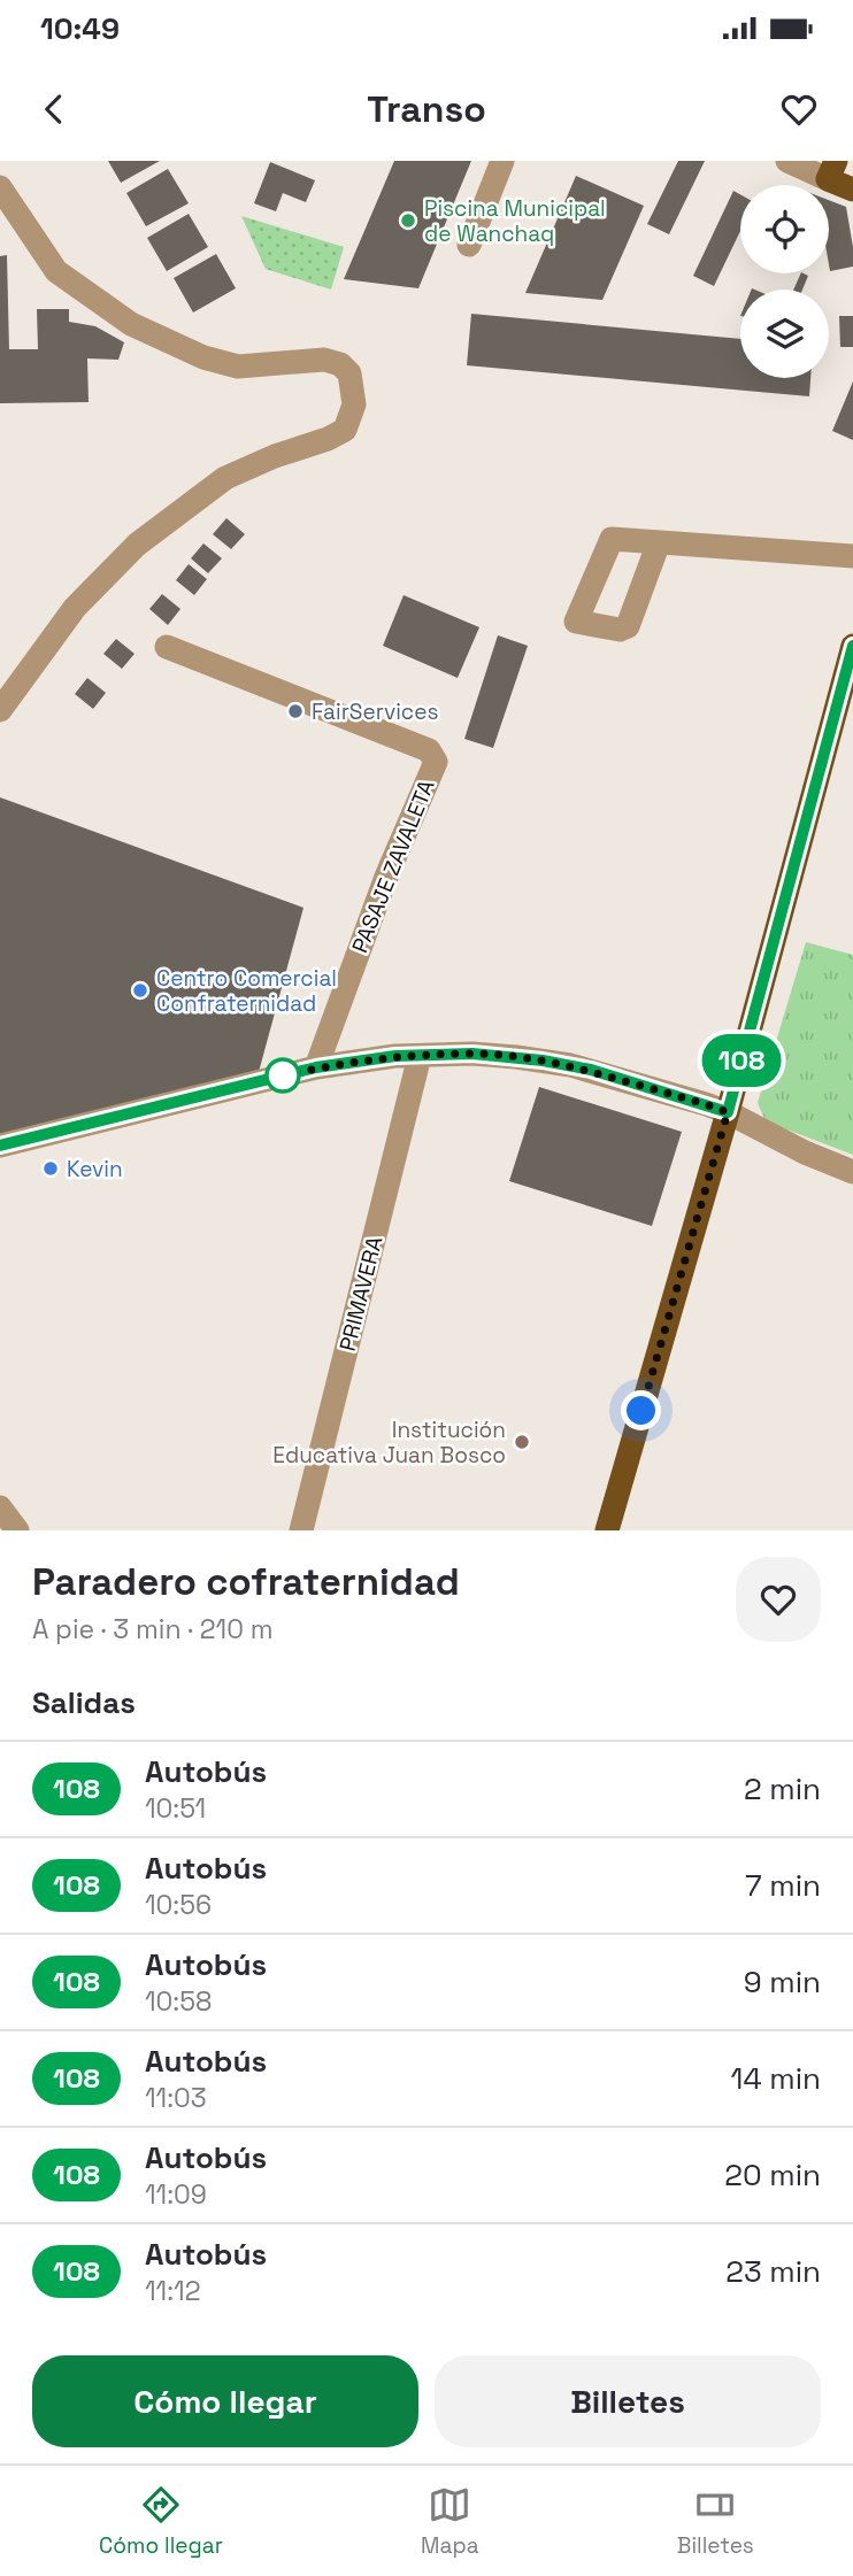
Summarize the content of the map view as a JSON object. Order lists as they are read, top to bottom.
{
  "streets": {
    "street": ["PASAJE ZAVALETA", "PRIMAVERA"]
  },
  "places": [
    "Piscina Municipal de Wanchaq",
    "FairServices",
    "Centro Comercial Confraternidad",
    "Kevin",
    "Institución Educativa Juan Bosco"
  ],
  "lines": ["bus line 108"],
  "page": {
    "status": "10:49",
    "header": "Transo",
    "on_map": "108",
    "heading": [
      ["Paradero cofraternidad", "A pie · 3 min · 210 m"],
      "Salidas"
    ],
    "list": [
      {
        "mark": "108",
        "name": "Autobús",
        "note": "10:51",
        "value": "2 min"
      },
      {
        "mark": "108",
        "name": "Autobús",
        "note": "10:56",
        "value": "7 min"
      },
      {
        "mark": "108",
        "name": "Autobús",
        "note": "10:58",
        "value": "9 min"
      },
      {
        "mark": "108",
        "name": "Autobús",
        "note": "11:03",
        "value": "14 min"
      },
      {
        "mark": "108",
        "name": "Autobús",
        "note": "11:09",
        "value": "20 min"
      },
      {
        "mark": "108",
        "name": "Autobús",
        "note": "11:12",
        "value": "23 min"
      }
    ],
    "buttons": ["Cómo llegar", "Billetes"],
    "tabs": ["Cómo llegar", "Mapa", "Billetes"]
  }
}
